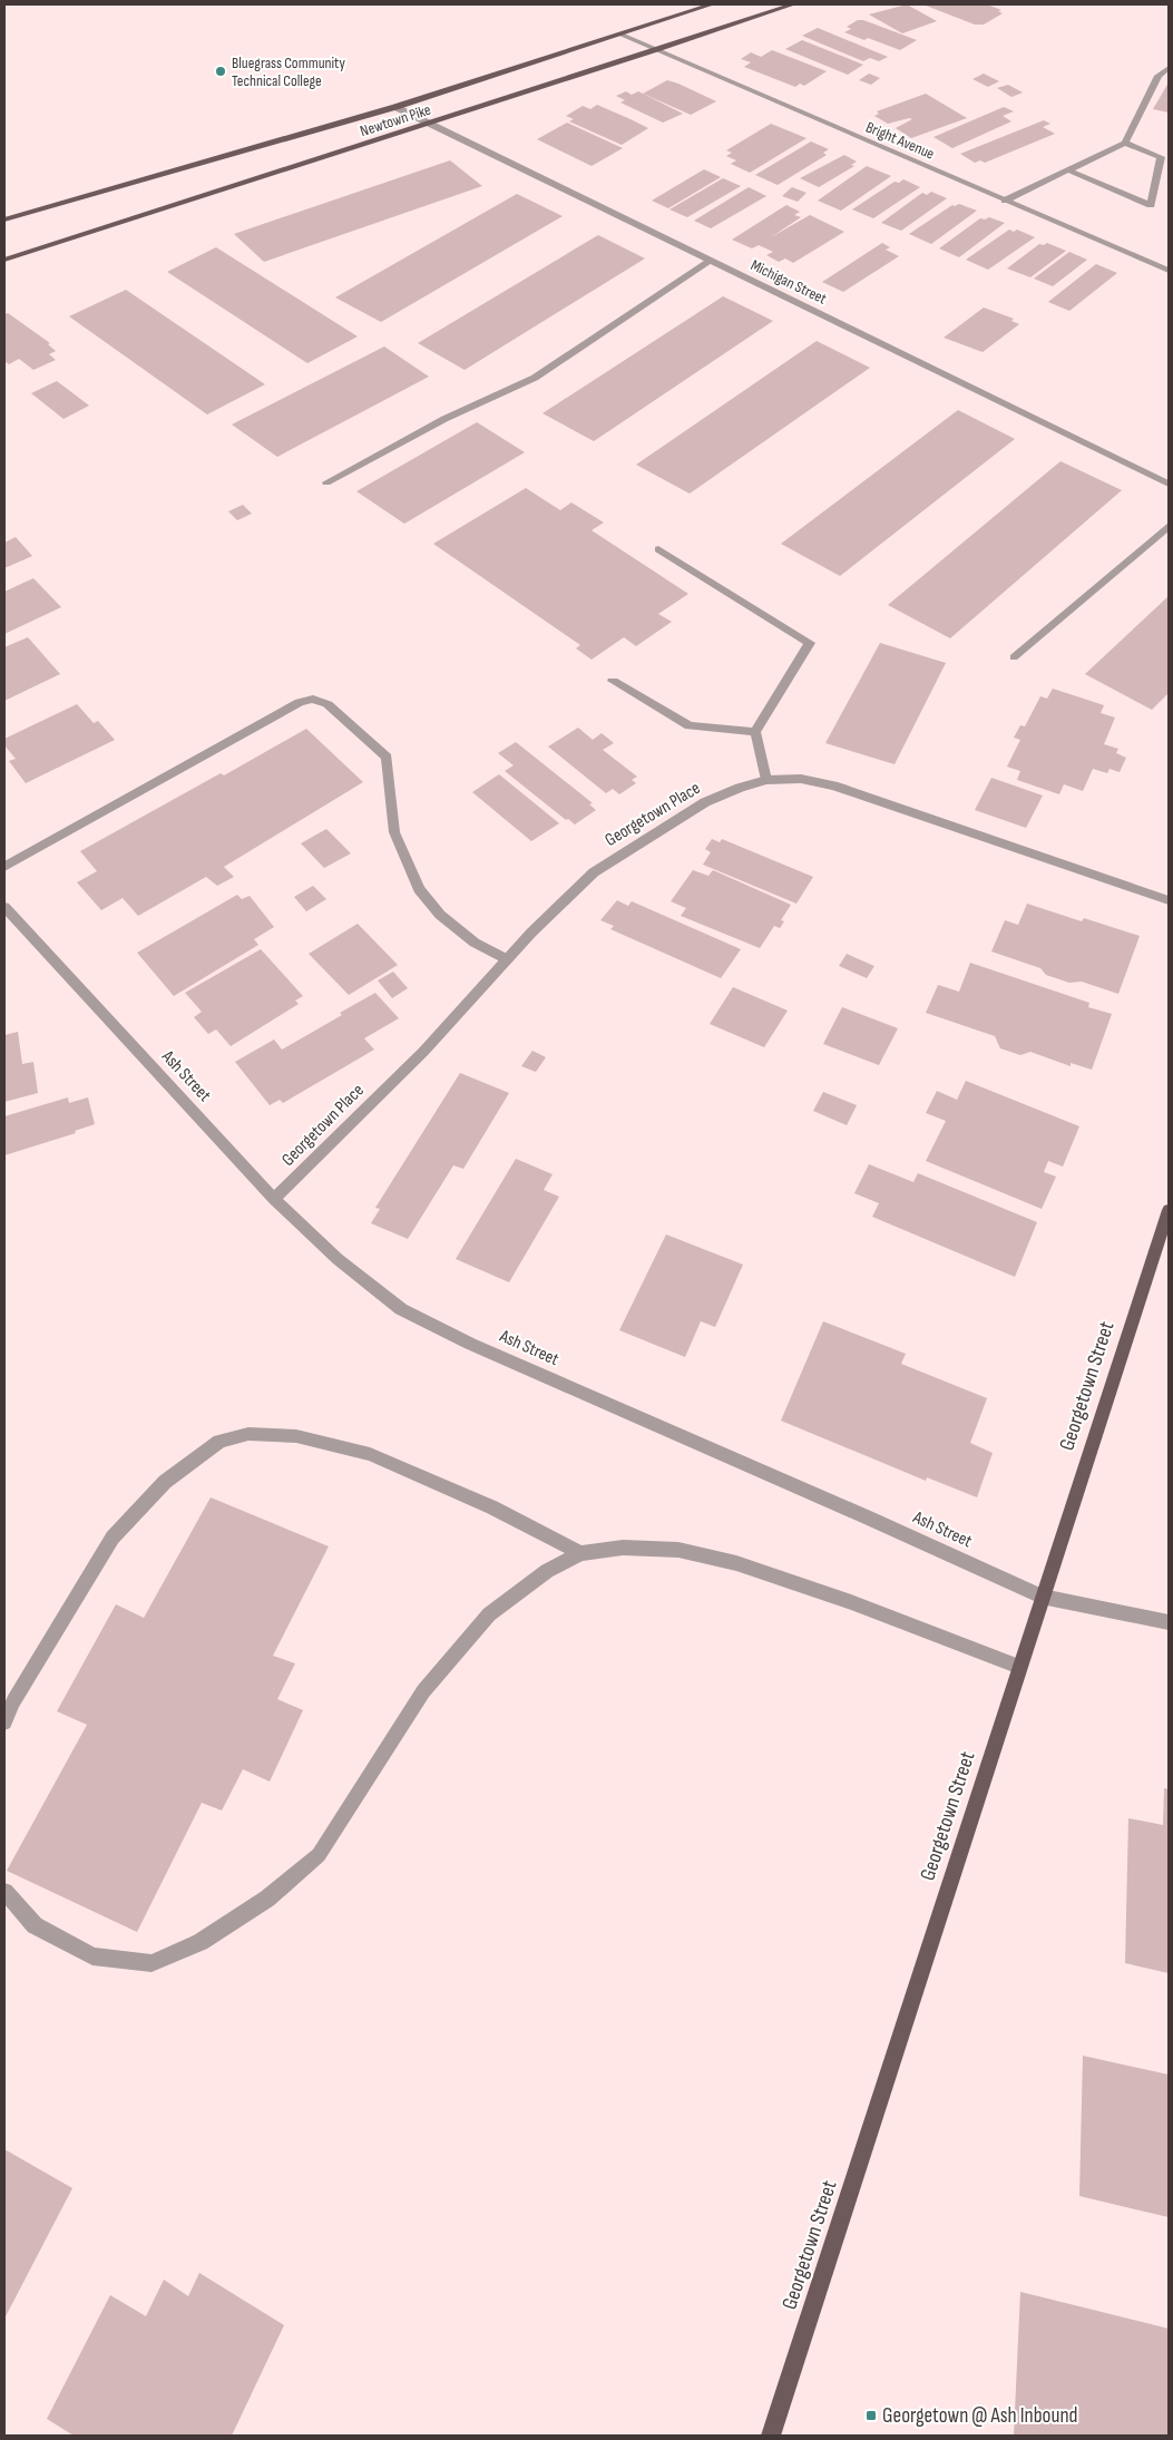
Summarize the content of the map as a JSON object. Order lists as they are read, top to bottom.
{
  "streets": {
    "main road": ["Newtown Pike", "Georgetown Street"],
    "street": [
      "Bright Avenue",
      "Michigan Street",
      "Georgetown Place",
      "Ash Street"
    ]
  },
  "crossings": [
    ["Newtown Pike", "Bright Avenue"],
    ["Newtown Pike", "Michigan Street"],
    ["Georgetown Place", "Ash Street"],
    ["Ash Street", "Georgetown Street"]
  ],
  "places": {
    "other": ["Bluegrass Community Technical College"],
    "transit": ["Georgetown @ Ash Inbound"]
  }
}
